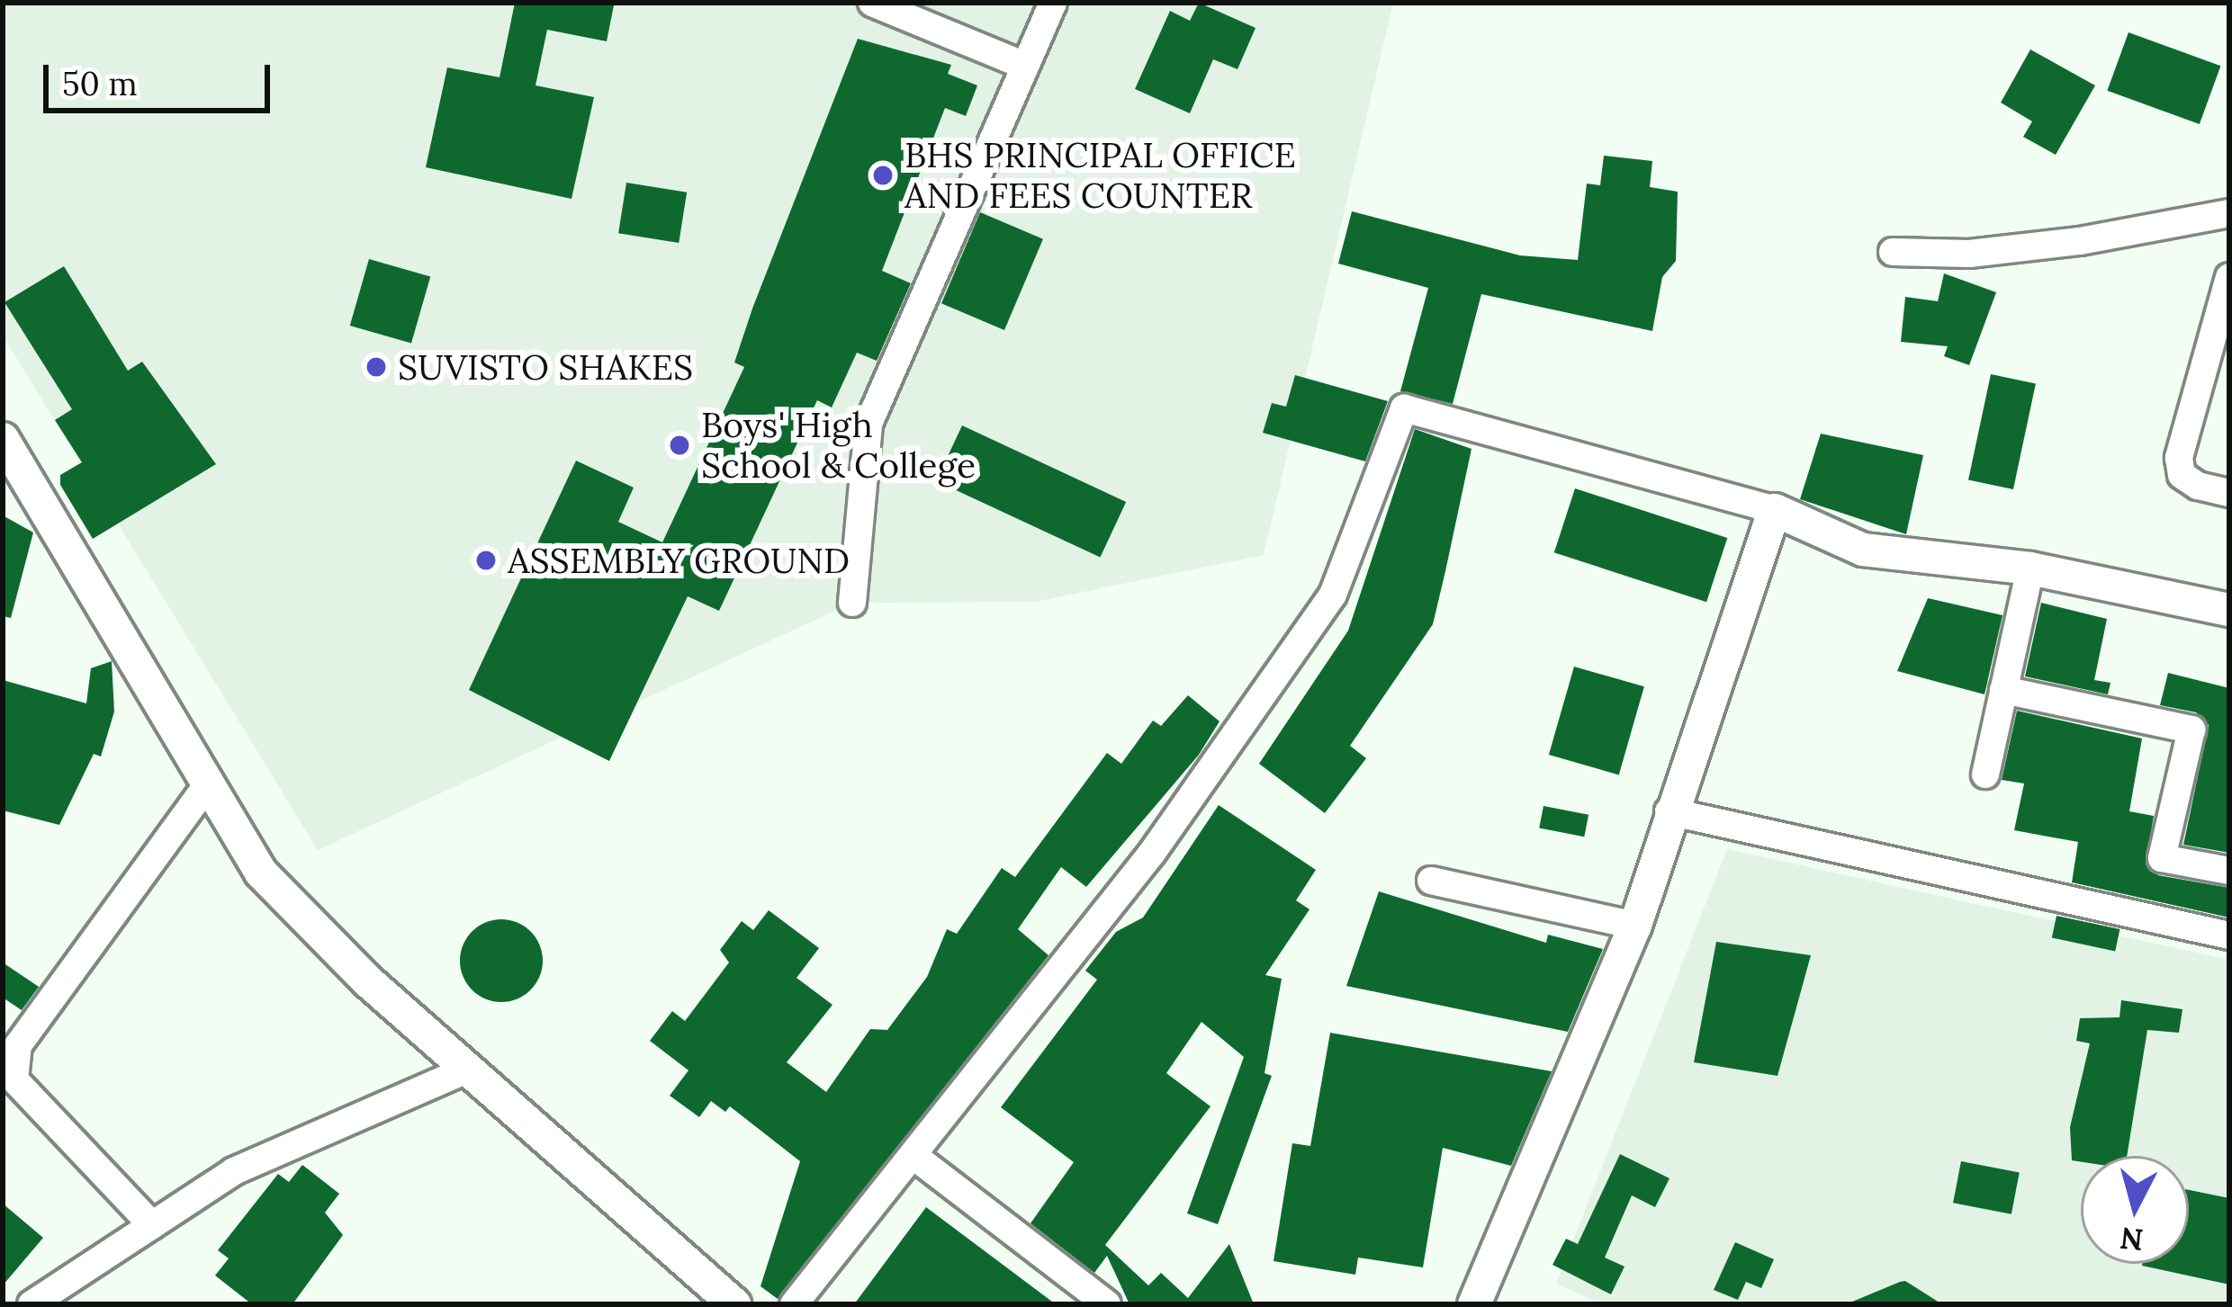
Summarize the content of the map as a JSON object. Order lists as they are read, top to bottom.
{
  "places": [
    "BHS PRINCIPAL OFFICE AND FEES COUNTER",
    "SUVISTO SHAKES",
    "Boys' High School & College",
    "ASSEMBLY GROUND"
  ],
  "scale_bar": "50 m",
  "north": "bottom"
}
